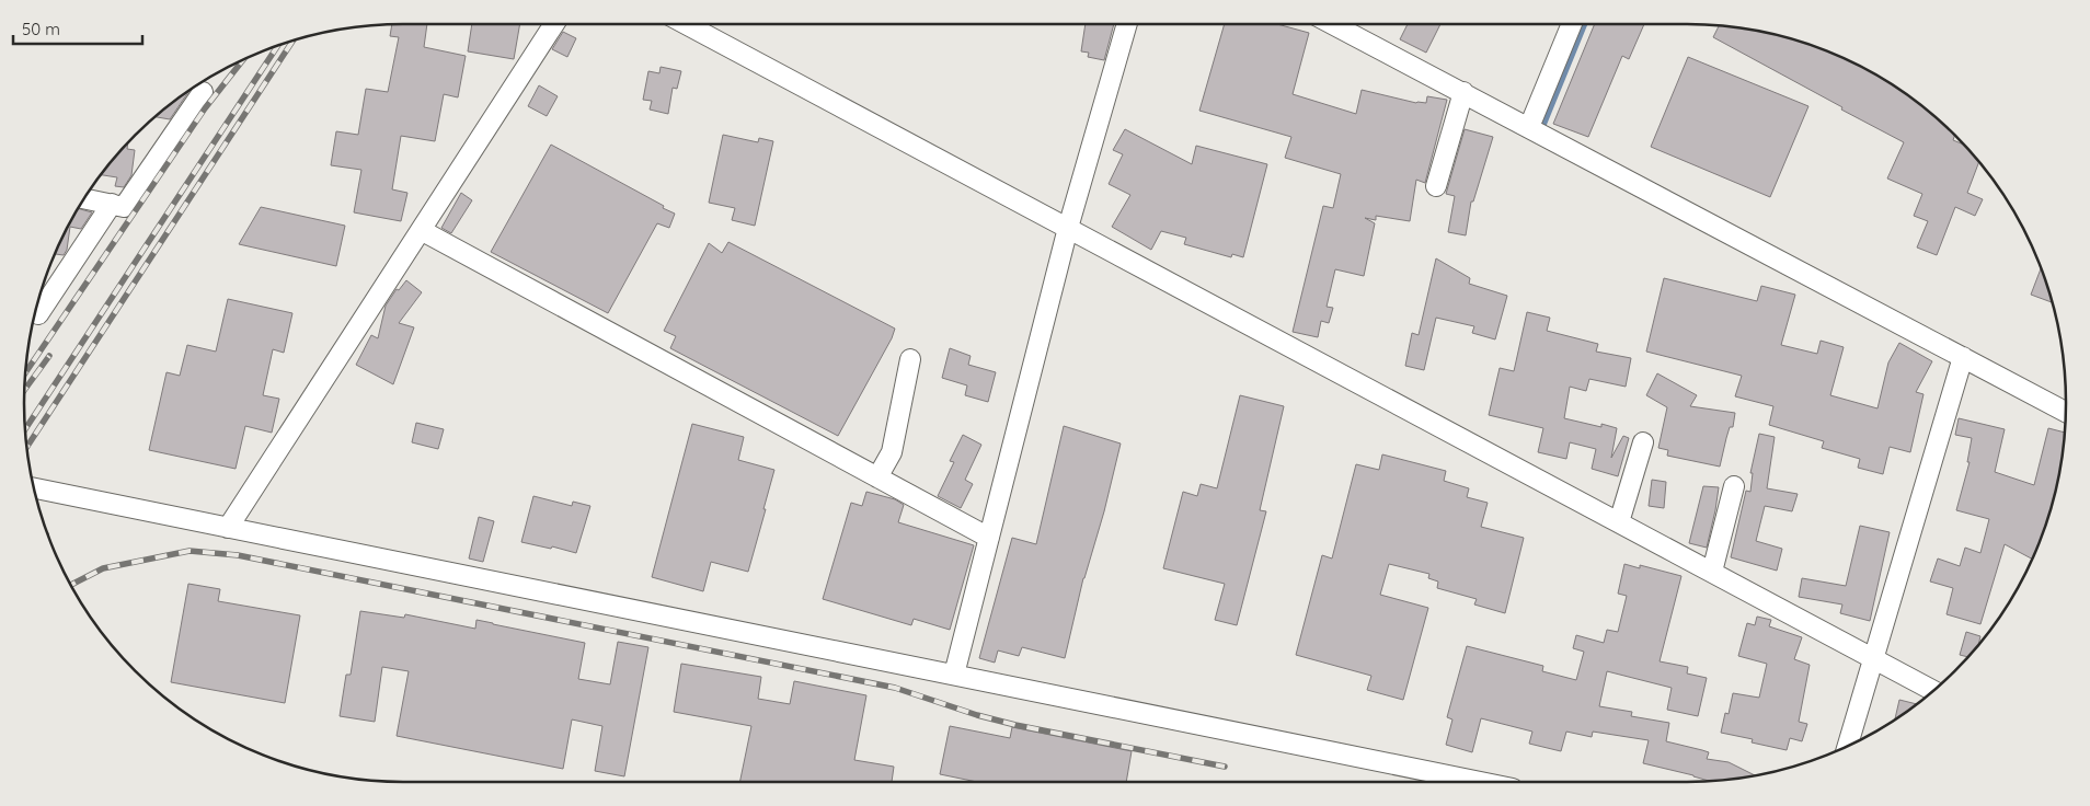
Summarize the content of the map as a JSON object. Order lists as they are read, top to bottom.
{
  "scale_bar": "50 m"
}
